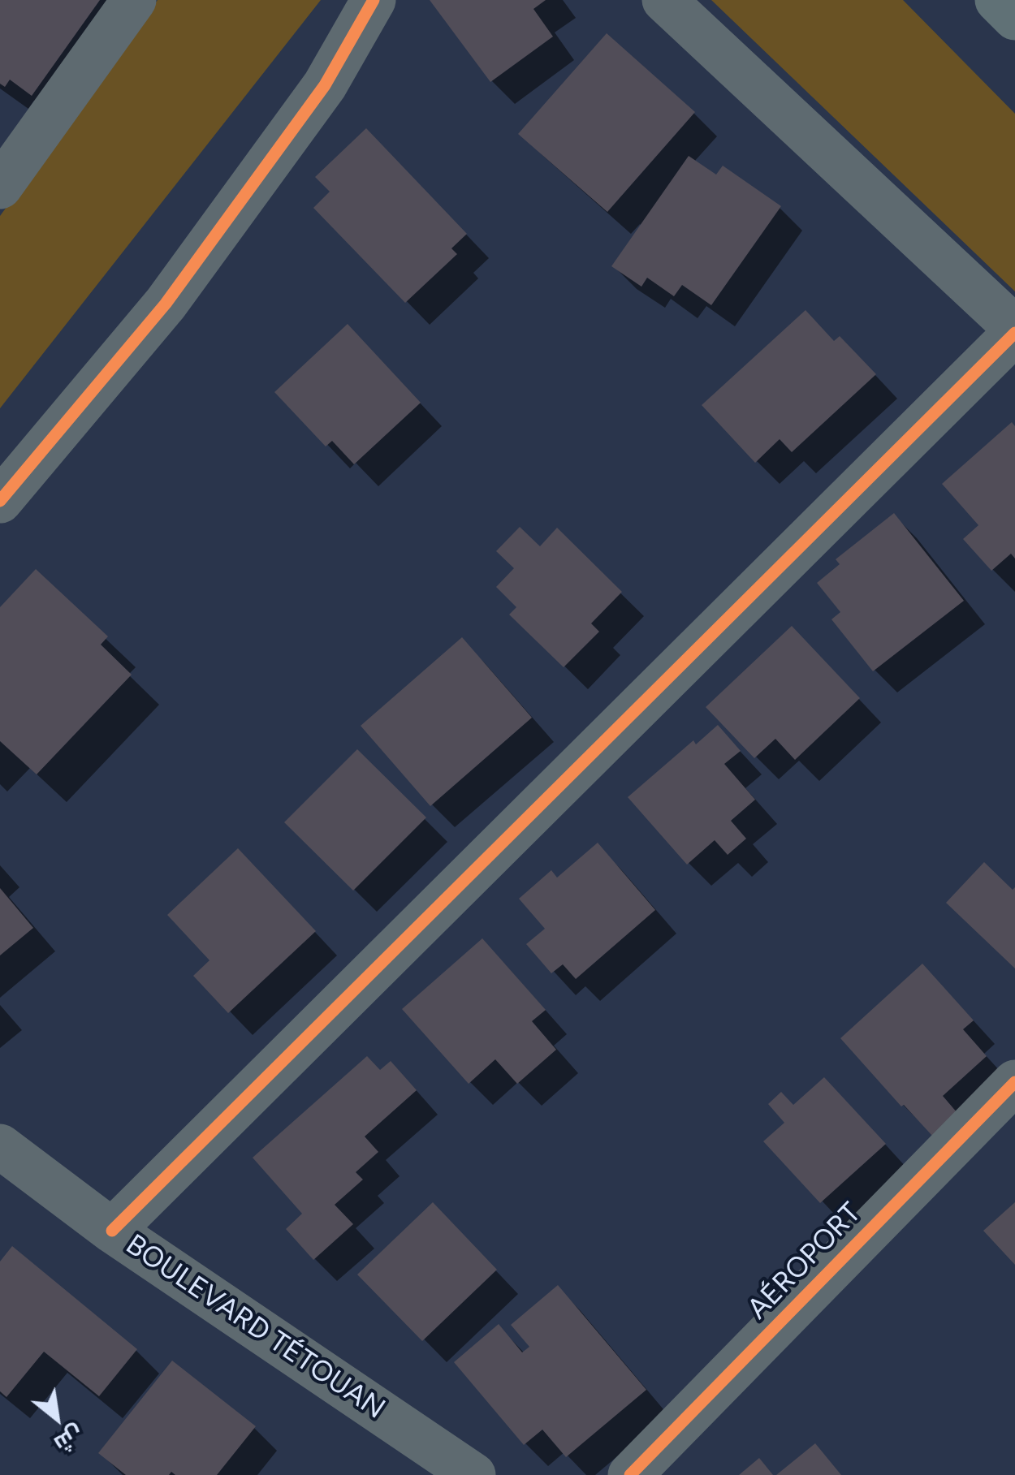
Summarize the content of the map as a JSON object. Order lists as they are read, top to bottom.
{
  "streets": {
    "street": ["AÉROPORT", "BOULEVARD TÉTOUAN"]
  },
  "north": "bottom right"
}
